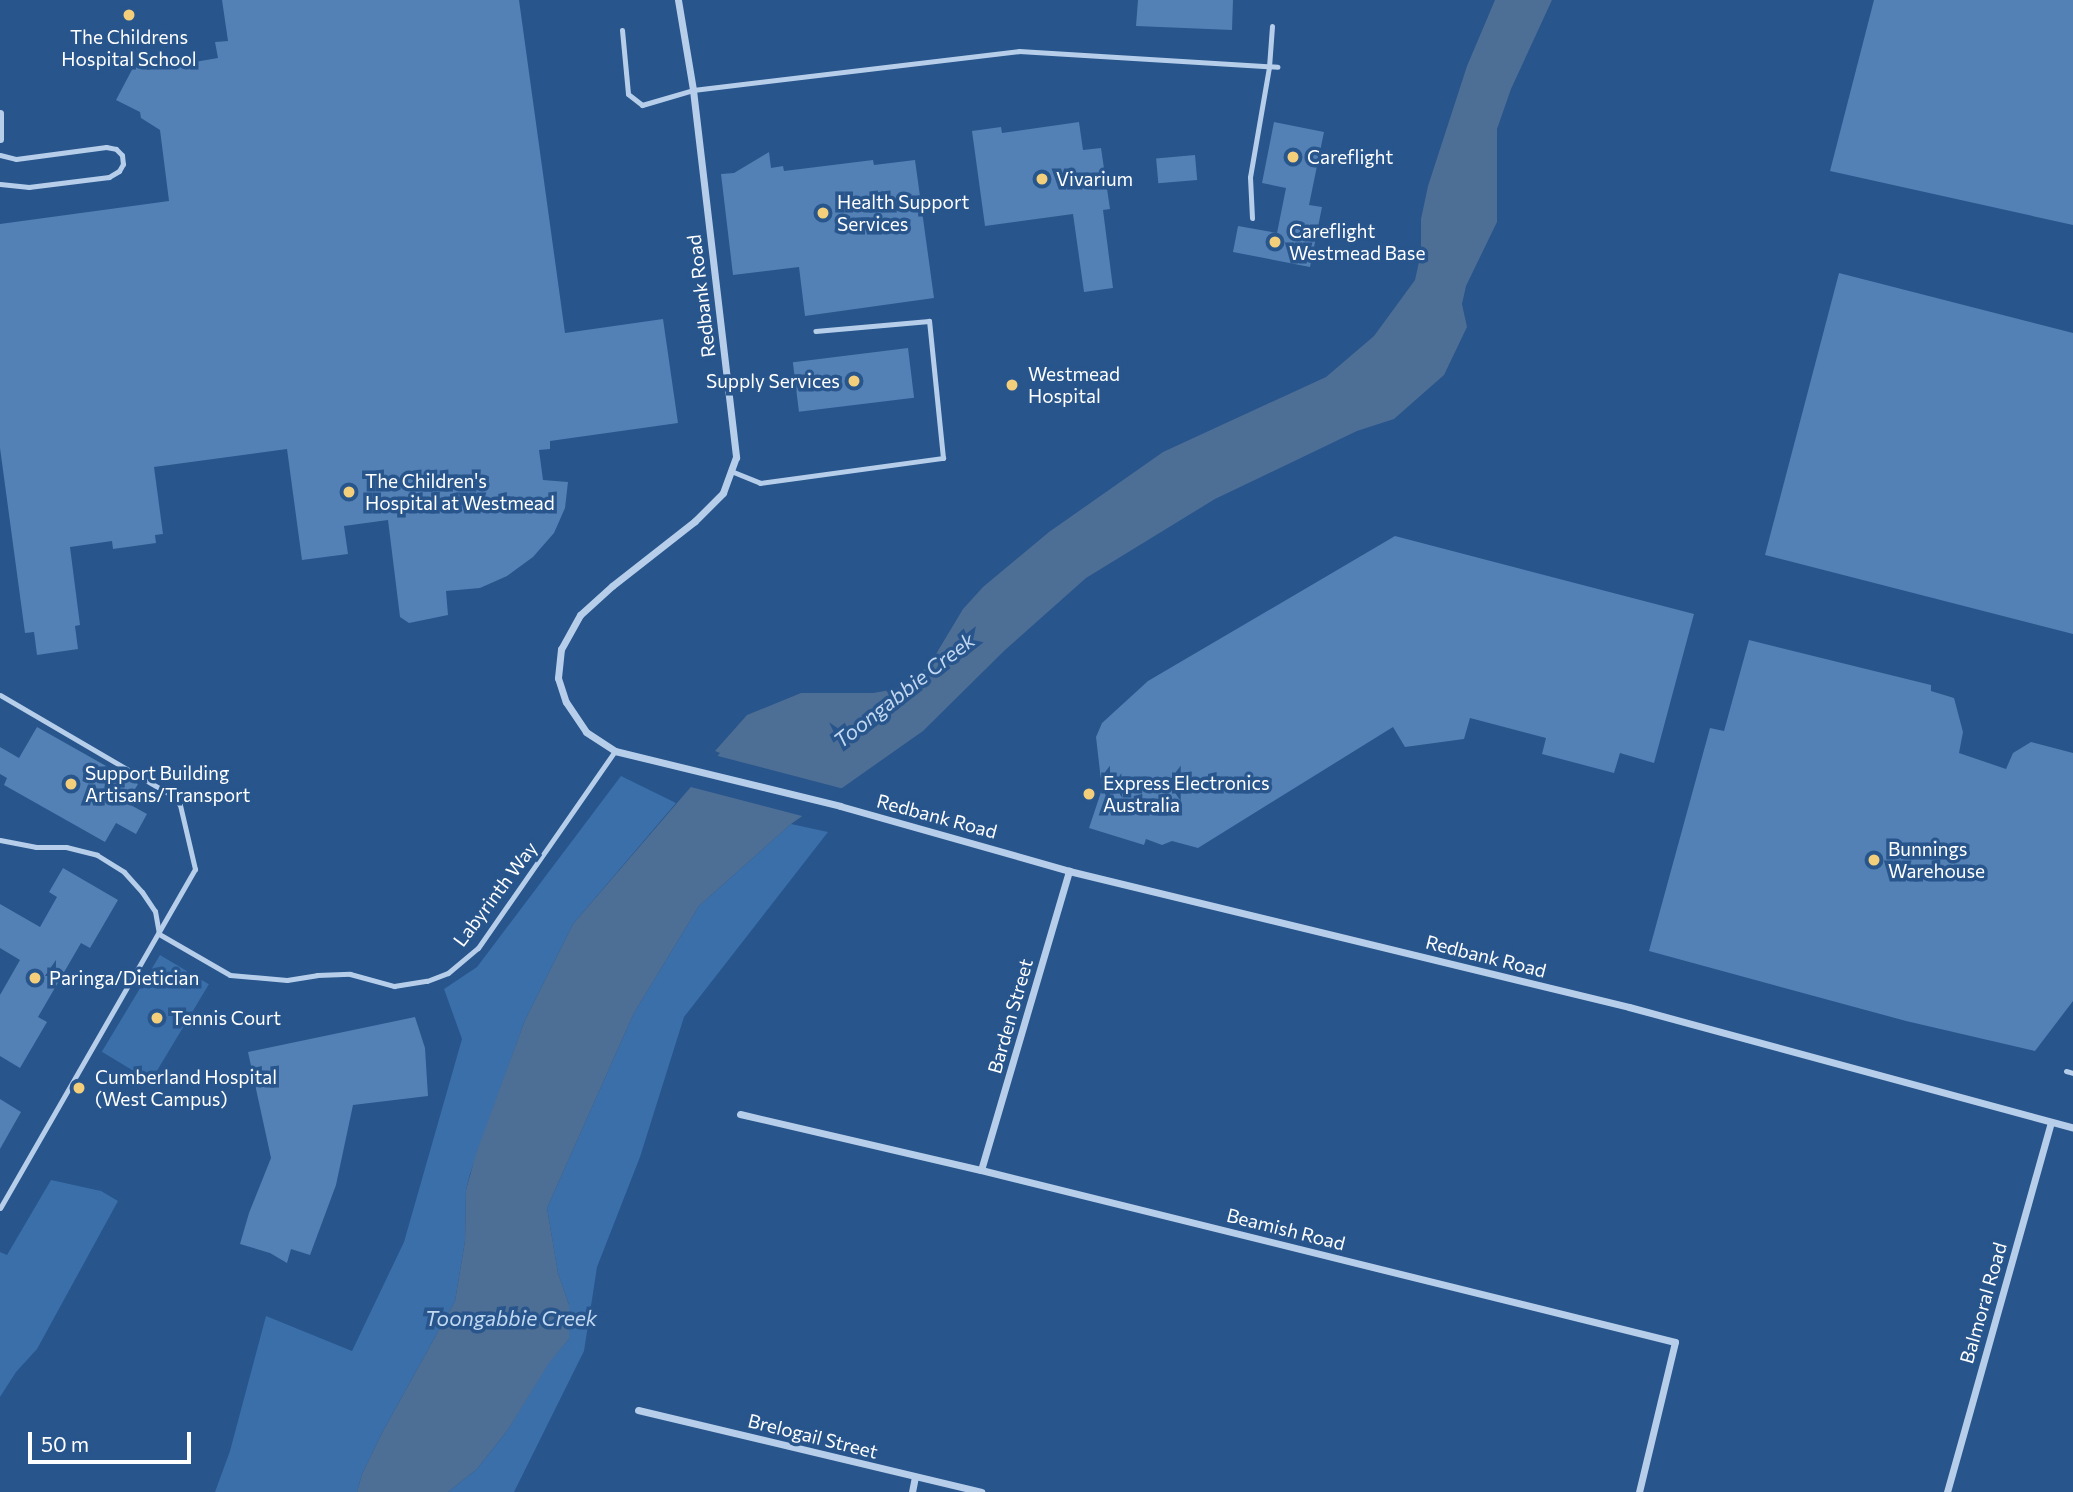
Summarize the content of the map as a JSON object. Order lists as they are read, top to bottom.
{
  "streets": {
    "street": [
      "Redbank Road",
      "Barden Street",
      "Beamish Road",
      "Balmoral Road",
      "Brelogail Street"
    ],
    "lane": ["Labyrinth Way"]
  },
  "crossings": [
    ["Redbank Road", "Labyrinth Way"],
    ["Redbank Road", "Barden Street"],
    ["Redbank Road", "Balmoral Road"],
    ["Barden Street", "Beamish Road"]
  ],
  "water": ["Toongabbie Creek"],
  "places": [
    "The Childrens Hospital School",
    "Careflight",
    "Vivarium",
    "Health Support Services",
    "Careflight Westmead Base",
    "Supply Services",
    "Westmead Hospital",
    "The Children's Hospital at Westmead",
    "Support Building Artisans/Transport",
    "Express Electronics Australia",
    "Bunnings Warehouse",
    "Paringa/Dietician",
    "Tennis Court",
    "Cumberland Hospital (West Campus)"
  ],
  "scale_bar": "50 m"
}
